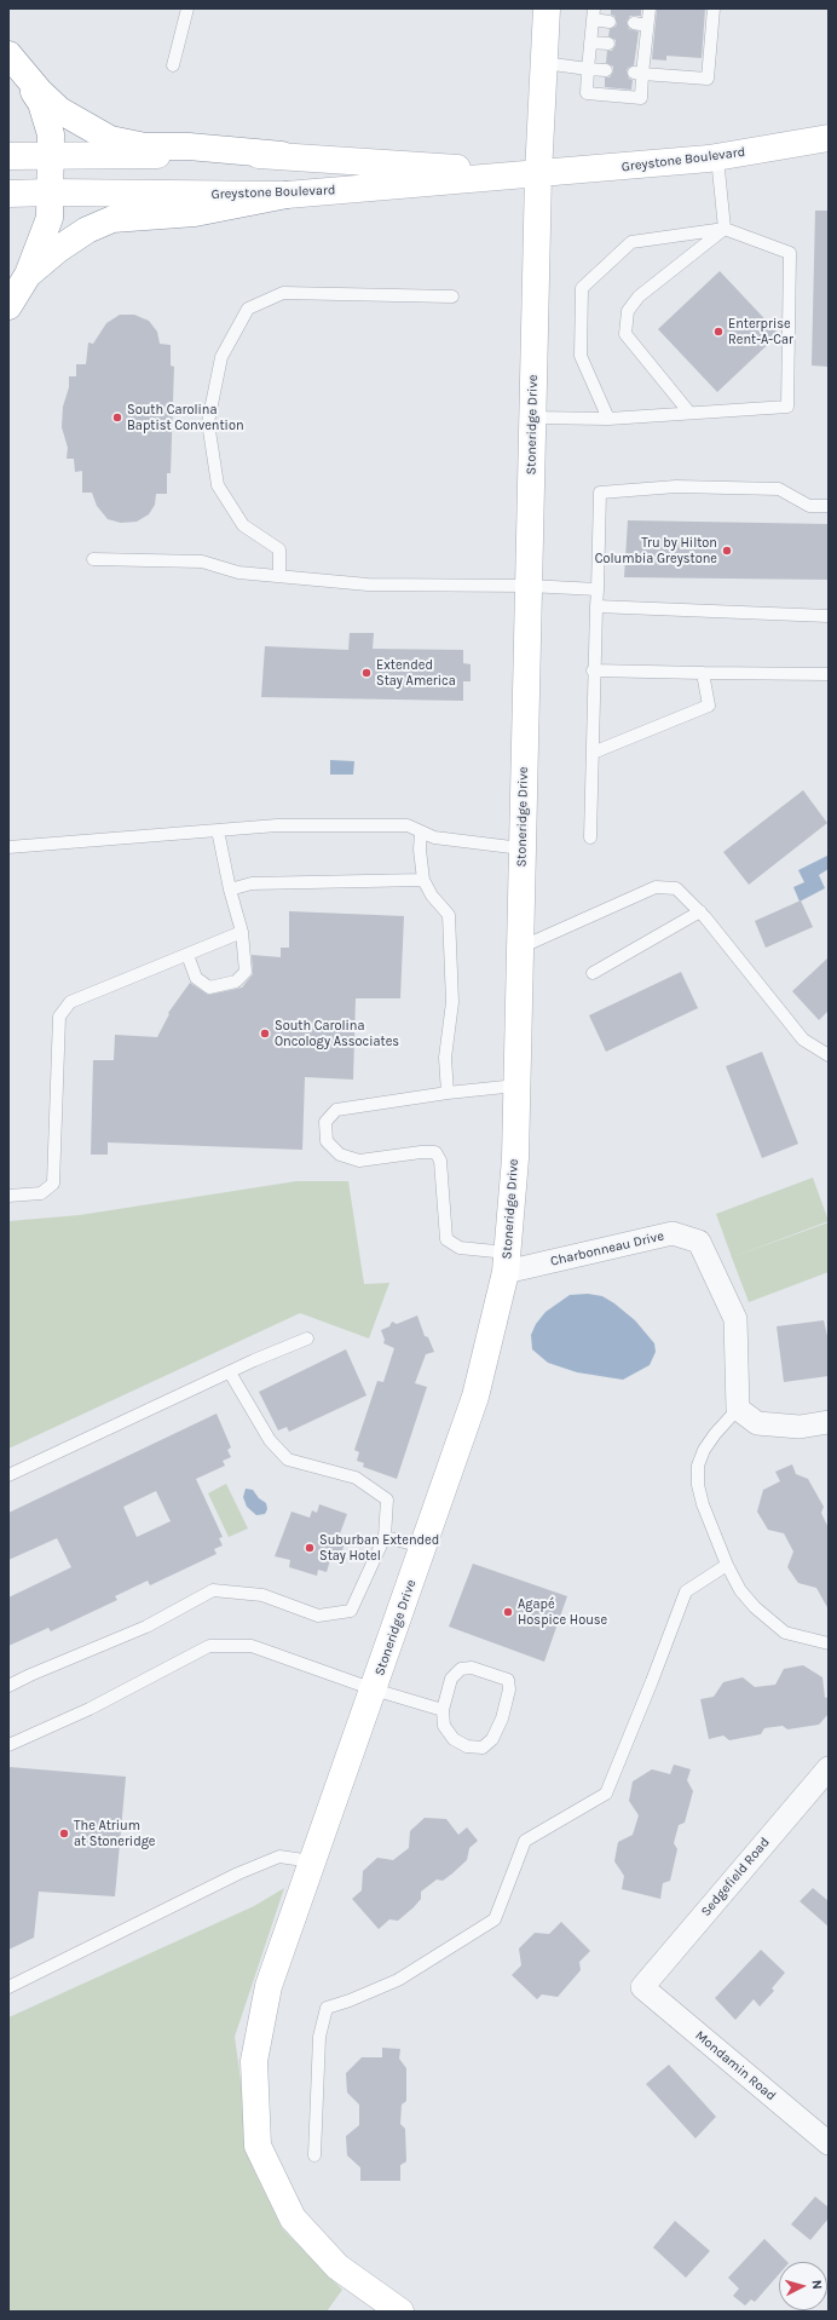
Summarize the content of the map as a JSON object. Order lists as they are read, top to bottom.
{
  "streets": {
    "main road": ["Greystone Boulevard", "Stoneridge Drive"],
    "street": ["Charbonneau Drive", "Sedgefield Road", "Mondamin Road"]
  },
  "crossings": [
    ["Greystone Boulevard", "Stoneridge Drive"],
    ["Stoneridge Drive", "Charbonneau Drive"],
    ["Sedgefield Road", "Mondamin Road"]
  ],
  "places": [
    "Enterprise Rent-A-Car",
    "South Carolina Baptist Convention",
    "Tru by Hilton Columbia Greystone",
    "Extended Stay America",
    "South Carolina Oncology Associates",
    "Suburban Extended Stay Hotel",
    "Agapé Hospice House",
    "The Atrium at Stoneridge"
  ],
  "north": "right"
}
